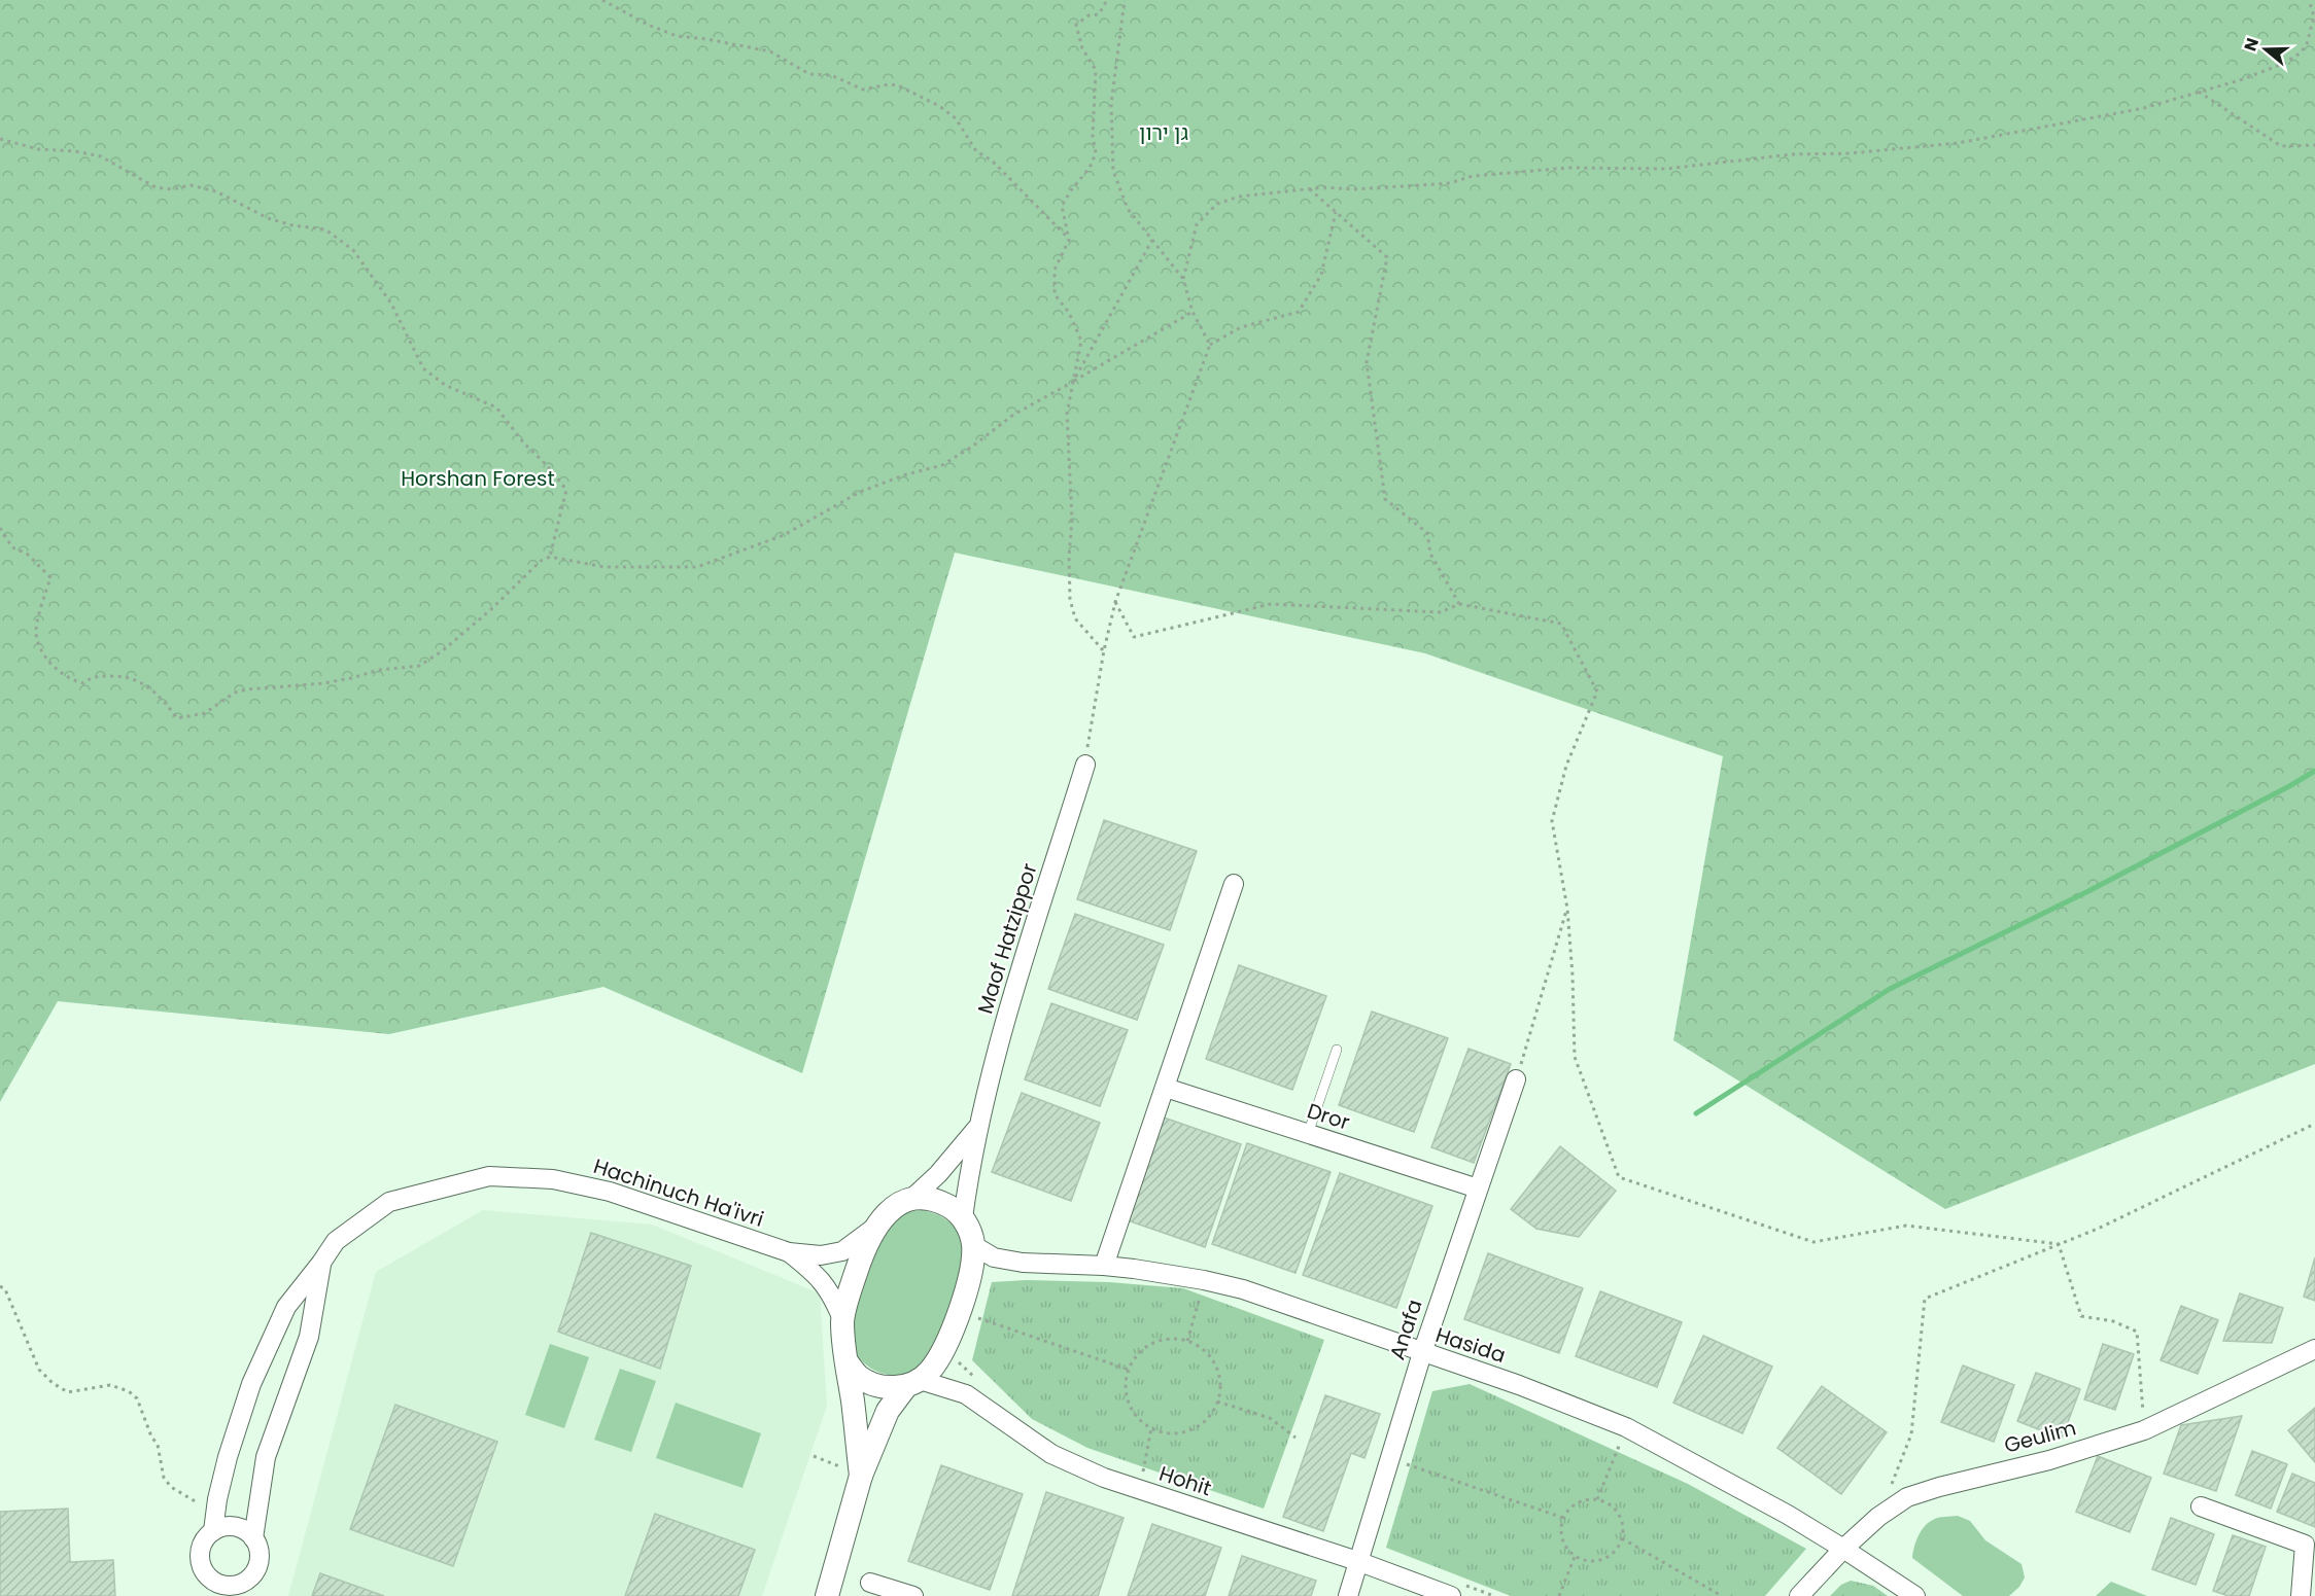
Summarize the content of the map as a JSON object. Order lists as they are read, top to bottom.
{
  "streets": {
    "street": [
      "Maof Hatzippor",
      "Dror",
      "Hachinuch Ha'ivri",
      "Anafa",
      "Hasida",
      "Geulim",
      "Hohit"
    ]
  },
  "crossings": [
    ["Maof Hatzippor", "Hachinuch Ha'ivri"],
    ["Maof Hatzippor", "Hasida"],
    ["Maof Hatzippor", "Hohit"],
    ["Dror", "Anafa"],
    ["Hachinuch Ha'ivri", "Hasida"],
    ["Hachinuch Ha'ivri", "Hohit"],
    ["Anafa", "Hasida"],
    ["Anafa", "Hohit"],
    ["Hasida", "Geulim"],
    ["Hasida", "Hohit"]
  ],
  "parks": ["גן ירון", "Horshan Forest"],
  "north": "left"
}
